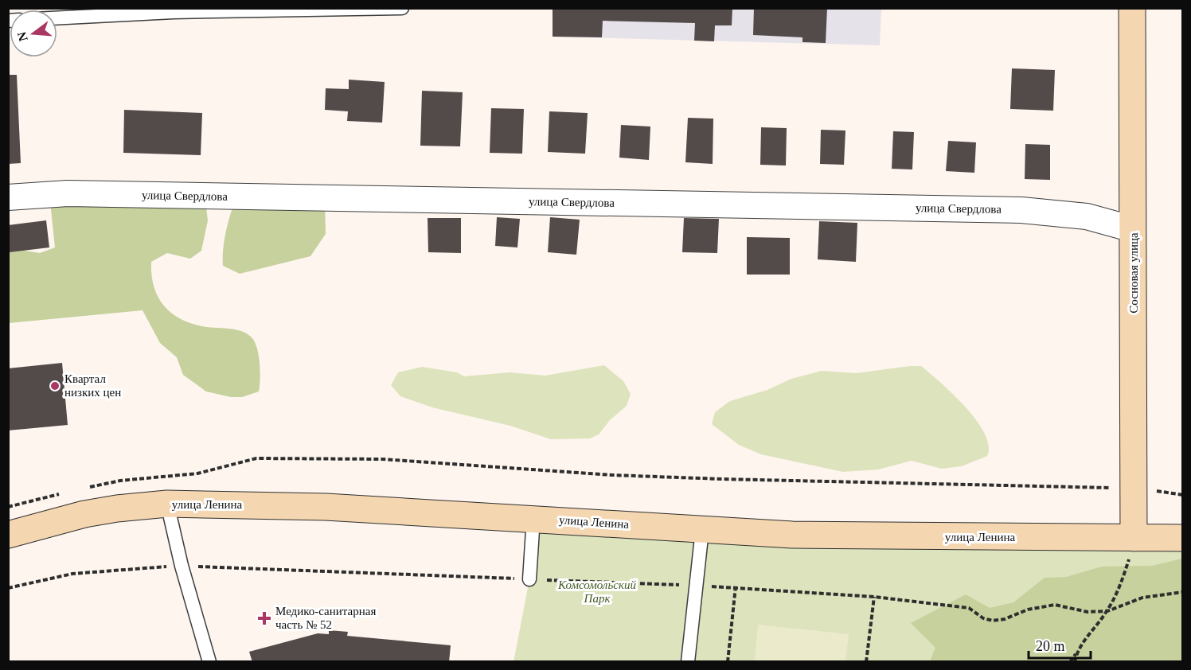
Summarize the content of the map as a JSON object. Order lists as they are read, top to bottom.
{
  "streets": {
    "main road": ["Сосновая улица", "улица Ленина"],
    "street": ["улица Свердлова"]
  },
  "crossings": [
    ["улица Свердлова", "Сосновая улица"],
    ["Сосновая улица", "улица Ленина"]
  ],
  "parks": ["Комсомольский Парк"],
  "places": {
    "other": ["Квартал низких цен"],
    "health": ["Медико-санитарная часть № 52"]
  },
  "scale_bar": "20 m",
  "north": "left"
}
